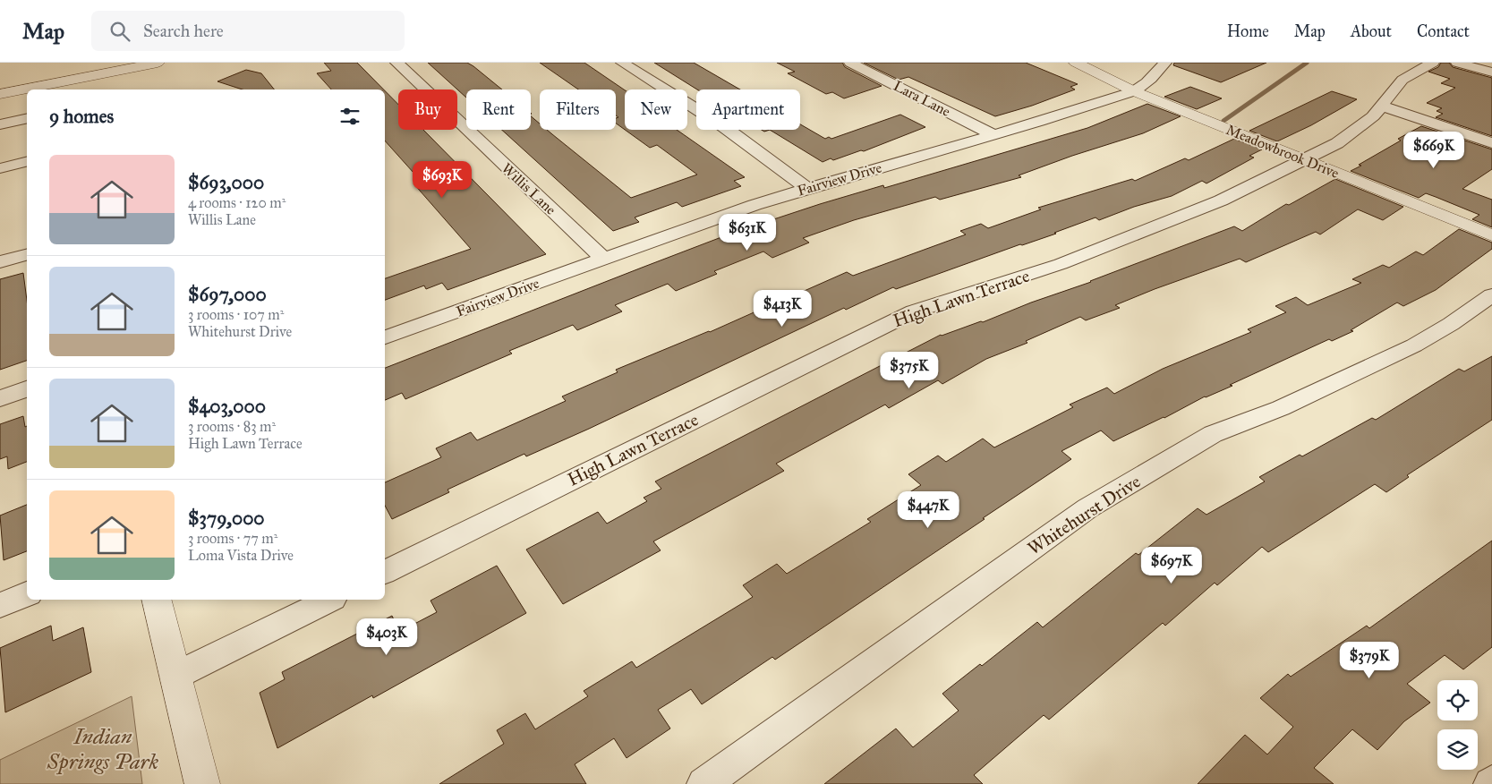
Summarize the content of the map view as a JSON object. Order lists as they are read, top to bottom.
{
  "streets": {
    "street": [
      "Lara Lane",
      "Meadowbrook Drive",
      "Fairview Drive",
      "Willis Lane",
      "High Lawn Terrace",
      "Whitehurst Drive"
    ]
  },
  "crossings": [
    ["Lara Lane", "Fairview Drive"],
    ["Meadowbrook Drive", "Fairview Drive"],
    ["Meadowbrook Drive", "High Lawn Terrace"],
    ["Fairview Drive", "Willis Lane"]
  ],
  "parks": ["Indian Springs Park"],
  "page": {
    "header": "Map",
    "search": "Search here",
    "nav": [
      "Home",
      "Map",
      "About",
      "Contact"
    ],
    "chip": [
      "Buy",
      "Rent",
      "Filters",
      "New",
      "Apartment"
    ],
    "heading": "9 homes",
    "price": [
      "$669K",
      "$693K",
      "$631K",
      "$413K",
      "$375K",
      "$447K",
      "$697K",
      "$403K",
      "$379K"
    ],
    "list": [
      {
        "name": "$693,000",
        "note": "4 rooms · 120 m² · Willis Lane"
      },
      {
        "name": "$697,000",
        "note": "3 rooms · 107 m² · Whitehurst Drive"
      },
      {
        "name": "$403,000",
        "note": "3 rooms · 83 m² · High Lawn Terrace"
      },
      {
        "name": "$379,000",
        "note": "3 rooms · 77 m² · Loma Vista Drive"
      }
    ]
  }
}
